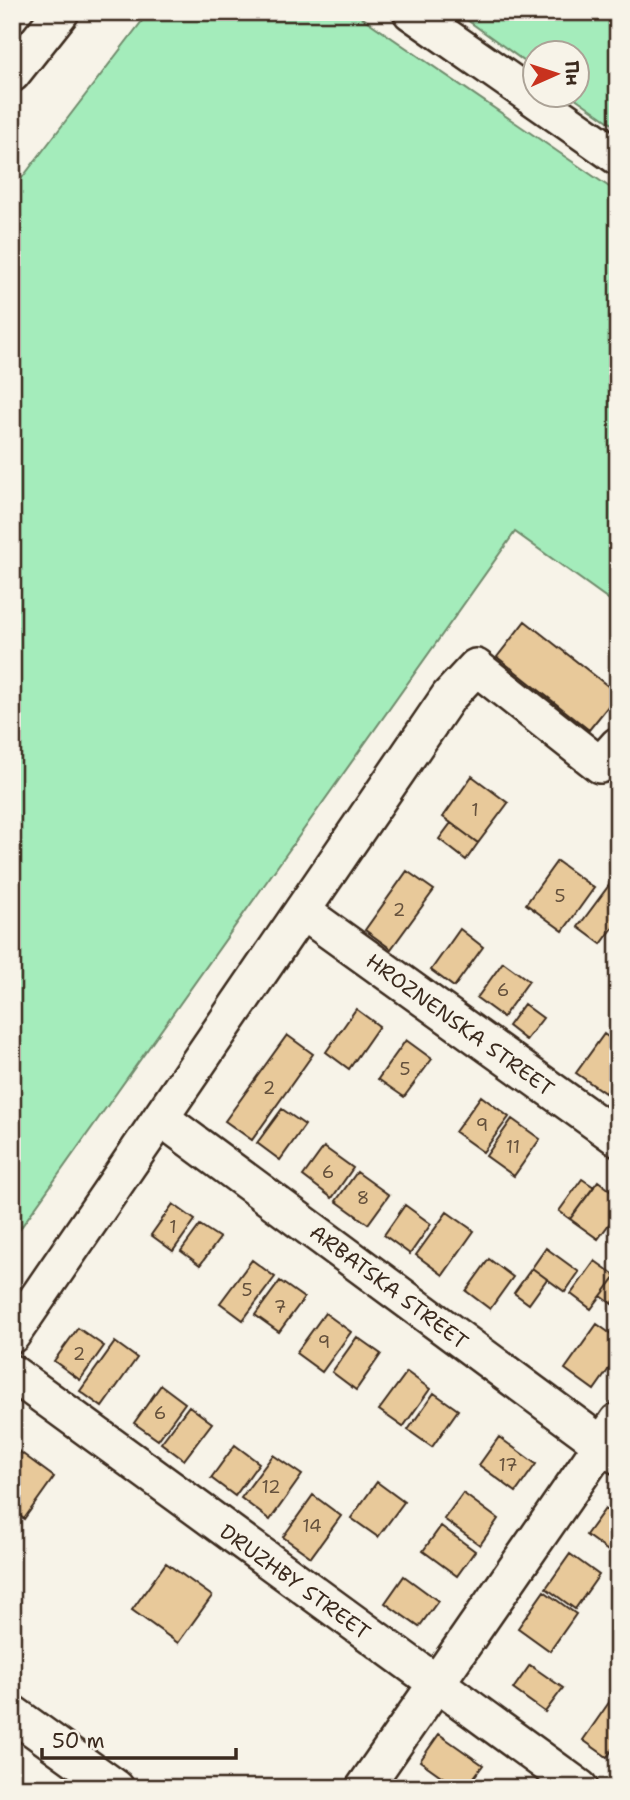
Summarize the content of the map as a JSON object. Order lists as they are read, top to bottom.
{
  "streets": {
    "street": ["HROZNENSKA STREET", "ARBATSKA STREET", "DRUZHBY STREET"]
  },
  "house_numbers": [
    "1",
    "5",
    "2",
    "6",
    "5",
    "2",
    "9",
    "11",
    "6",
    "8",
    "1",
    "5",
    "7",
    "9",
    "2",
    "6",
    "17",
    "12",
    "14"
  ],
  "scale_bar": "50 m",
  "north": "right"
}
